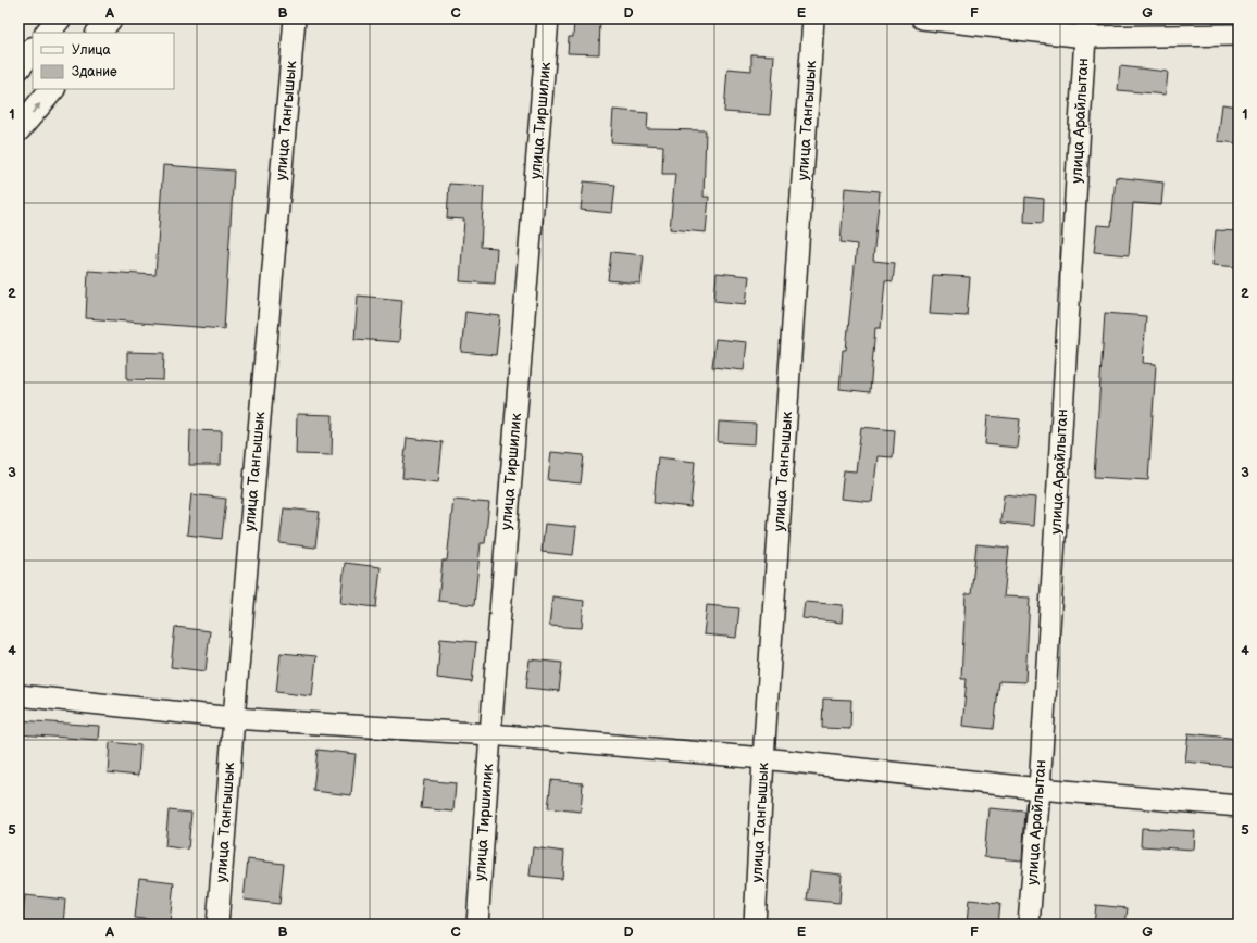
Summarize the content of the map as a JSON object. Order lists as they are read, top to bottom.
{
  "streets": {
    "street": ["улица Тангышык", "улица Тиршилик", "улица Арайлытан"]
  },
  "legend": ["Улица", "Здание"],
  "grid": {
    "columns": [
      "A",
      "B",
      "C",
      "D",
      "E",
      "F",
      "G"
    ],
    "rows": [
      "1",
      "2",
      "3",
      "4",
      "5"
    ]
  }
}
